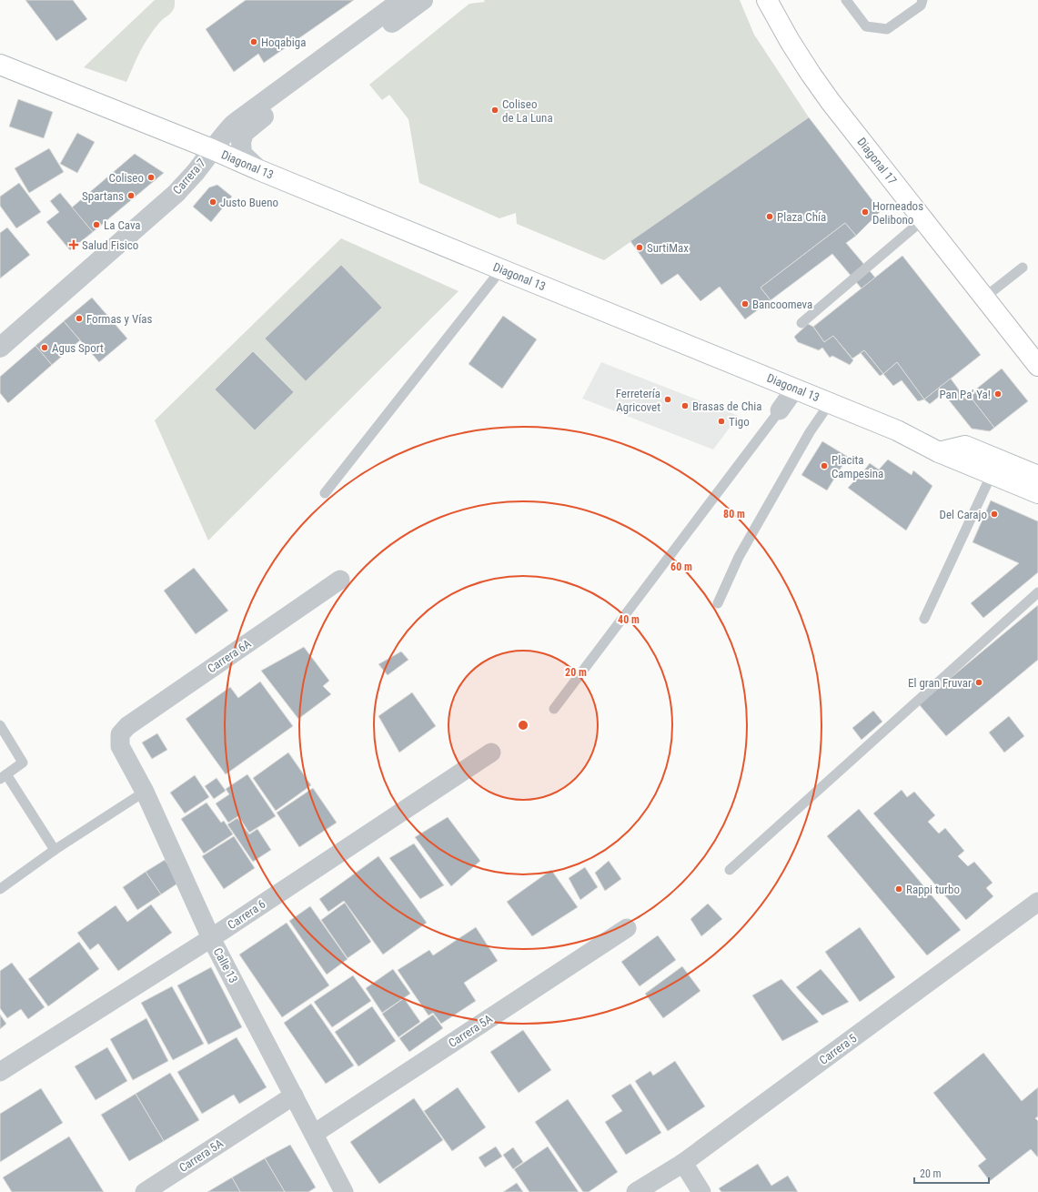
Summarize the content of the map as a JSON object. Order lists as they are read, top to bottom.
{
  "streets": {
    "main road": ["Diagonal 17", "Diagonal 13"],
    "street": [
      "Carrera 7",
      "Carrera 6A",
      "Carrera 6",
      "Calle 13",
      "Carrera 5A",
      "Carrera 5"
    ]
  },
  "crossings": [
    ["Diagonal 13", "Carrera 7"],
    ["Carrera 6A", "Calle 13"],
    ["Carrera 6", "Calle 13"],
    ["Calle 13", "Carrera 5A"]
  ],
  "places": {
    "other": [
      "Hoqabiga",
      "Coliseo de La Luna",
      "Coliseo",
      "Spartans",
      "Justo Bueno",
      "Horneados Delibono",
      "Plaza Chía",
      "La Cava",
      "SurtiMax",
      "Bancoomeva",
      "Formas y Vías",
      "Agus Sport",
      "Pan Pa' Ya!",
      "Ferretería Agricovet",
      "Brasas de Chia",
      "Tigo",
      "Placita Campesina",
      "Del Carajo",
      "El gran Fruvar",
      "Rappi turbo"
    ],
    "health": ["Salud Fisico"]
  },
  "scale_bar": "20 m",
  "rings": [
    "80 m",
    "60 m",
    "40 m",
    "20 m"
  ]
}
